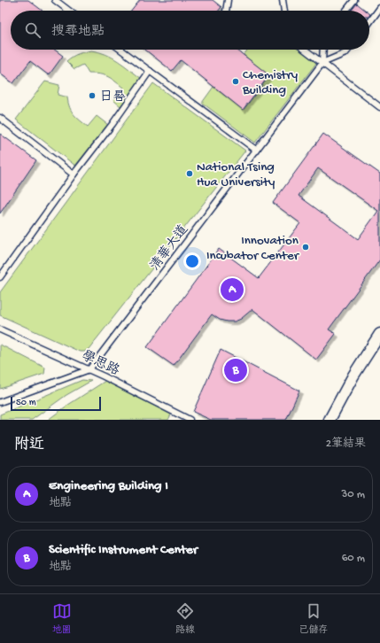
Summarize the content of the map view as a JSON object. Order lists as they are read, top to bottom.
{
  "streets": {
    "lane": ["清華大道", "學思路"]
  },
  "crossings": [
    ["清華大道", "學思路"]
  ],
  "places": [
    "Chemistry Building",
    "日晷",
    "National Tsing Hua University",
    "Innovation Incubator Center"
  ],
  "scale_bar": "50 m",
  "page": {
    "search": "搜尋地點",
    "pins": ["A", "B"],
    "scale": "50 m",
    "heading": ["附近", "2筆結果"],
    "list": [
      {
        "mark": "A",
        "name": "Engineering Building I",
        "note": "地點",
        "value": "30 m"
      },
      {
        "mark": "B",
        "name": "Scientific Instrument Center",
        "note": "地點",
        "value": "60 m"
      }
    ],
    "nav": ["地圖", "路線", "已儲存"]
  }
}
